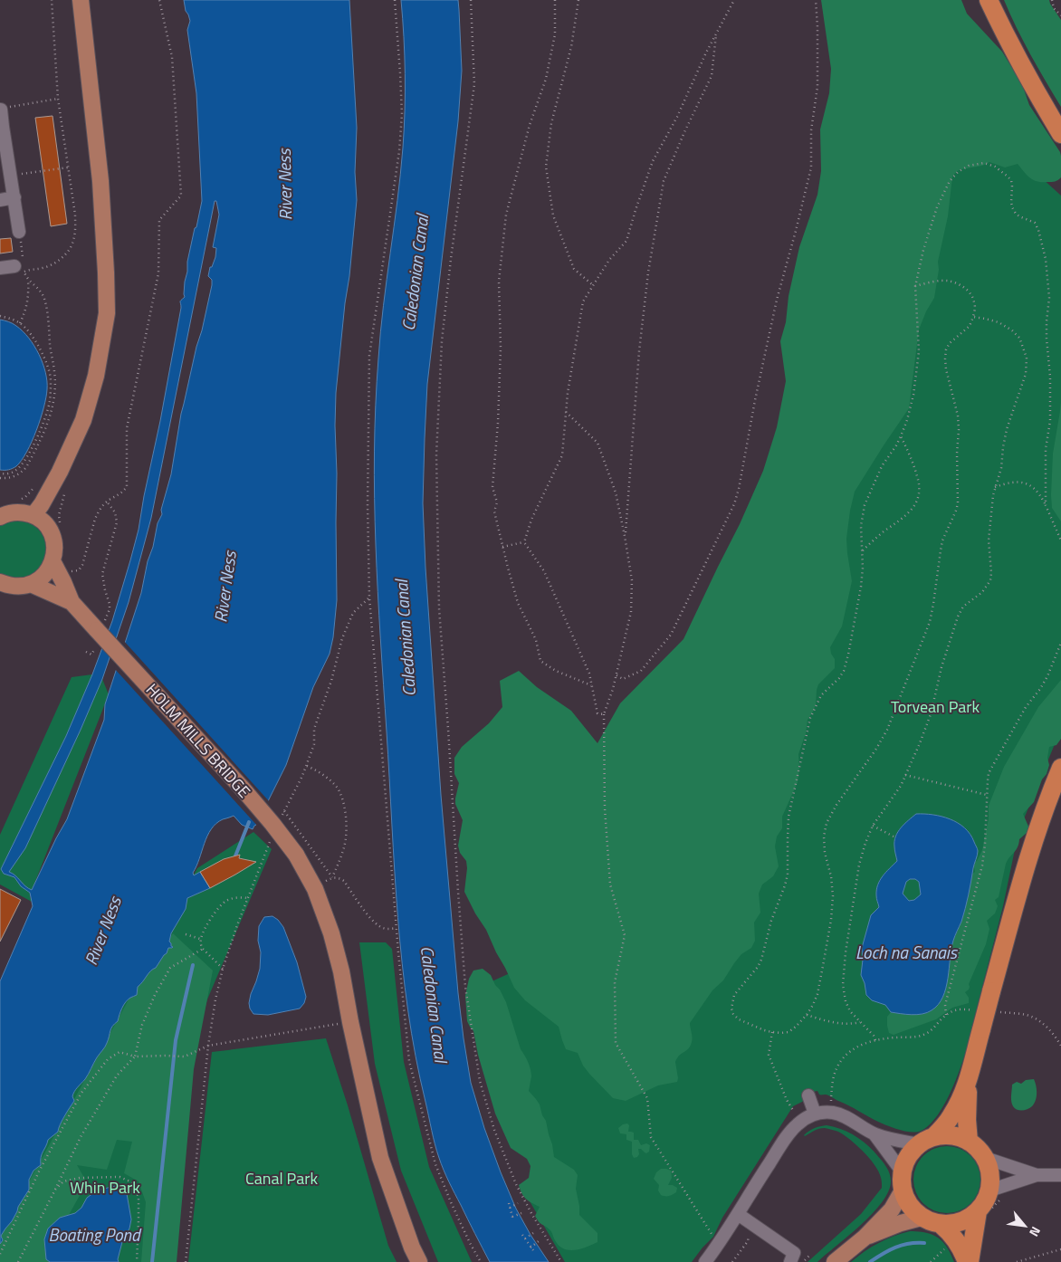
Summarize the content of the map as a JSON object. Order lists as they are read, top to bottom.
{
  "streets": {
    "main road": ["HOLM MILLS BRIDGE"]
  },
  "water": [
    "River Ness",
    "Caledonian Canal",
    "Loch na Sanais",
    "Boating Pond"
  ],
  "parks": ["Torvean Park", "Canal Park", "Whin Park"],
  "north": "bottom right"
}
